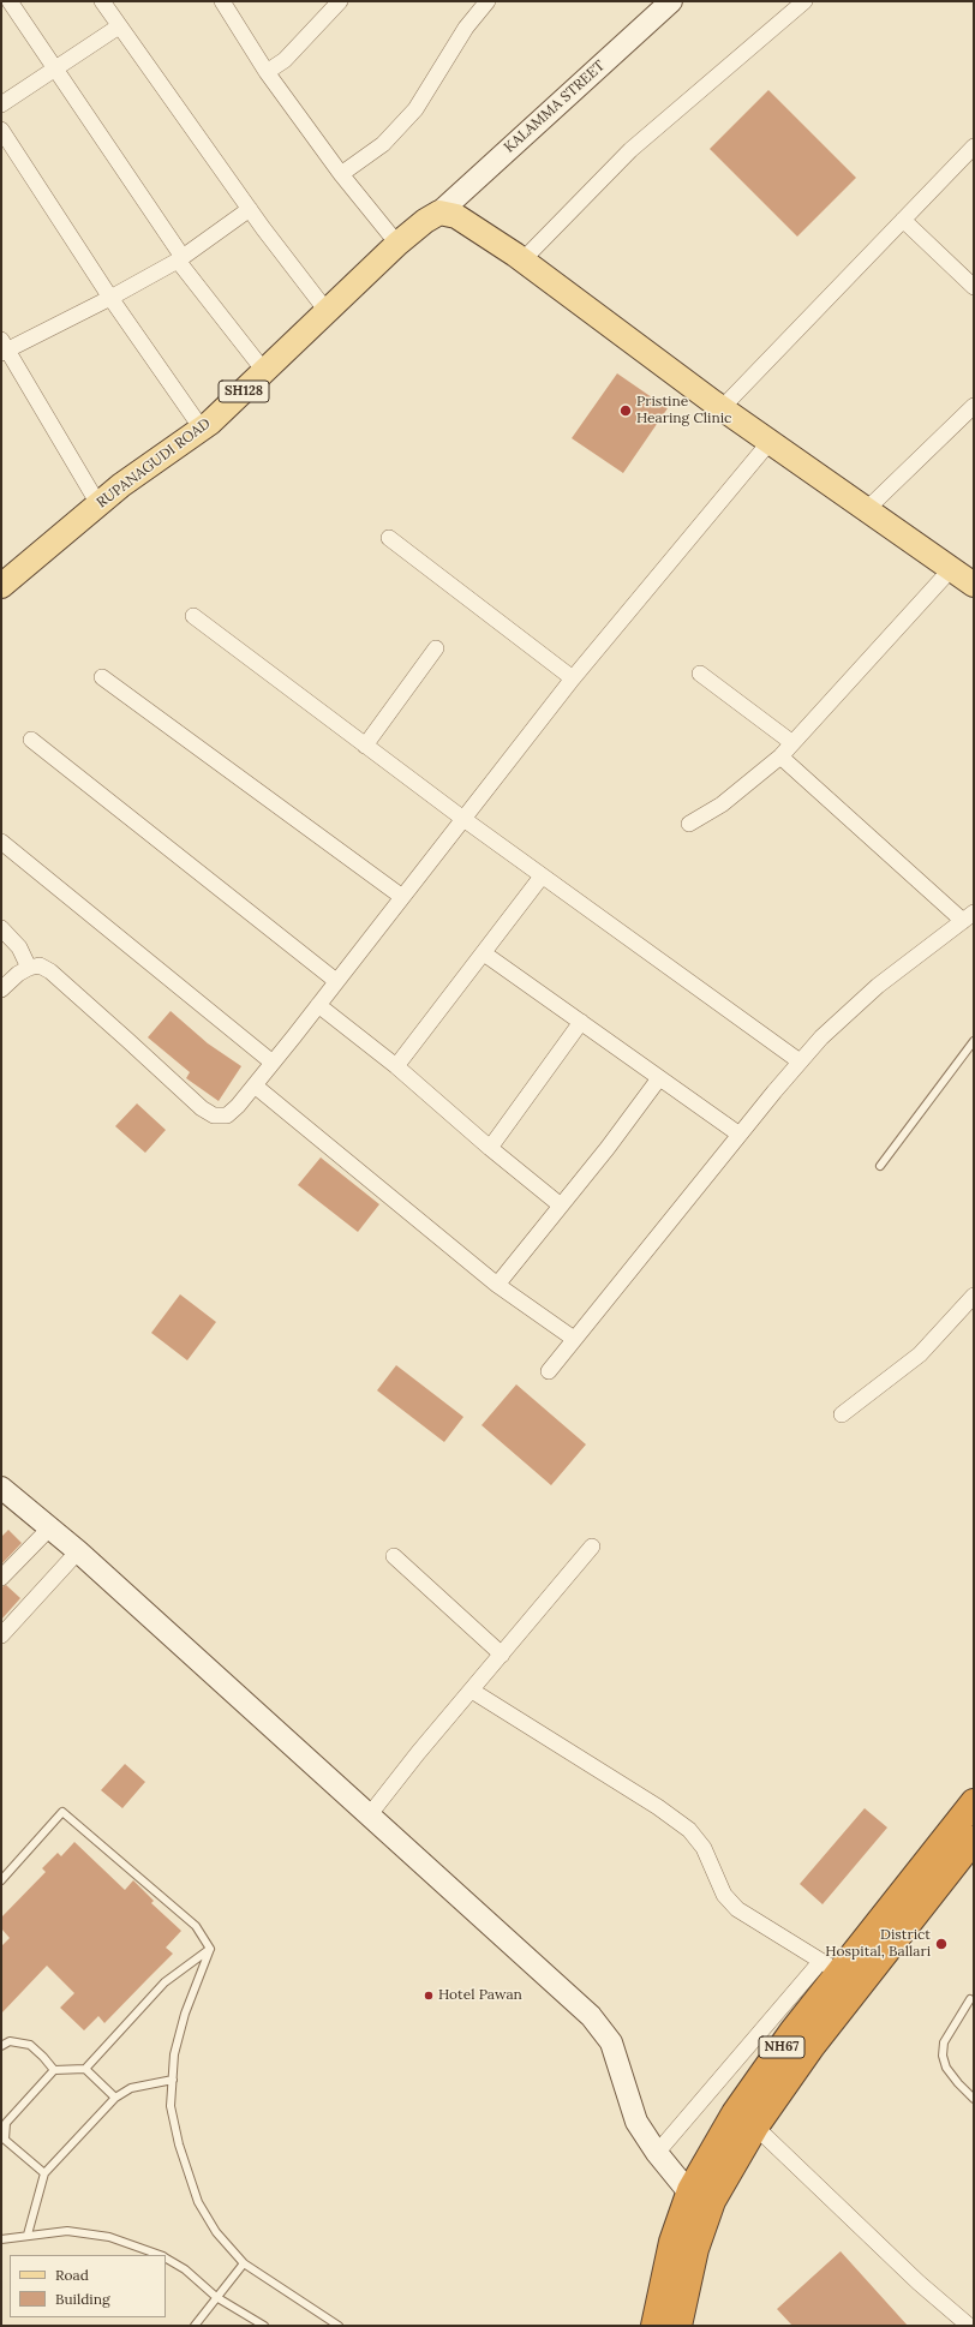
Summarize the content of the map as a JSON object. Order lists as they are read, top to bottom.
{
  "streets": {
    "highway": ["NH67"],
    "main road": ["SH128", "RUPANAGUDI ROAD"],
    "street": ["KALAMMA STREET"]
  },
  "crossings": [
    ["KALAMMA STREET", "RUPANAGUDI ROAD"]
  ],
  "places": ["Pristine Hearing Clinic", "District Hospital, Ballari", "Hotel Pawan"],
  "legend": ["Road", "Building"]
}
